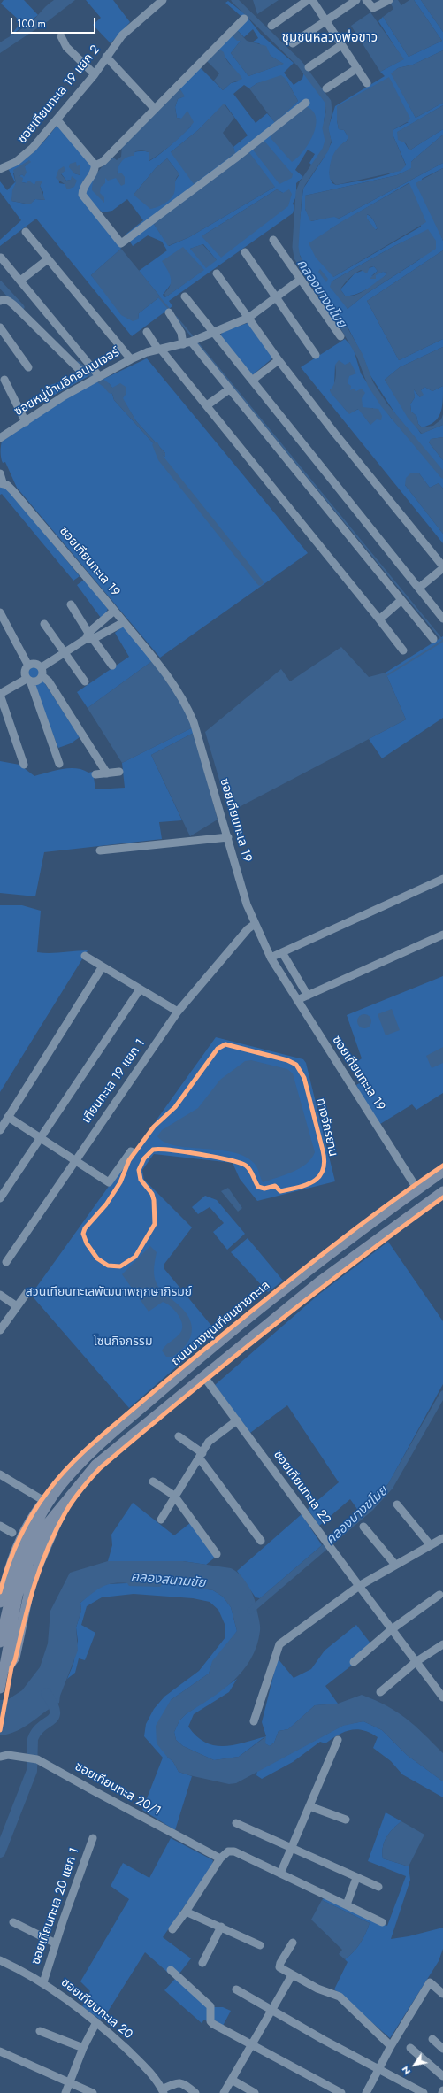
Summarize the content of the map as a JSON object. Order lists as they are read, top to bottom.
{
  "streets": {
    "main road": ["ถนนบางขุนเทียนชายทะเล"],
    "street": [
      "ซอยเทียนทะเล 19 แยก 2",
      "ซอยหมู่บ้านอิคอนเนเจอร์",
      "ซอยเทียนทะเล 19",
      "เทียนทะเล 19 แยก 1",
      "ซอยเทียนทะเล 22",
      "ซอยเทียนทะล 20/1",
      "ซอยเทียนทะเล 20 แยก 1",
      "ซอยเทียนทะเล 20"
    ],
    "cycle path": ["ทางจักรยาน"]
  },
  "crossings": [
    ["ซอยเทียนทะเล 19", "เทียนทะเล 19 แยก 1"],
    ["ซอยเทียนทะเล 19", "ถนนบางขุนเทียนชายทะเล"],
    ["ถนนบางขุนเทียนชายทะเล", "ซอยเทียนทะเล 22"],
    ["ซอยเทียนทะเล 20 แยก 1", "ซอยเทียนทะเล 20"]
  ],
  "districts": ["ชุมชนหลวงพ่อขาว"],
  "water": ["คลองบางขโมย", "คลองสนามชัย"],
  "parks": ["สวนเทียนทะเลพัฒนาพฤกษาภิรมย์", "โซนกิจกรรม"],
  "scale_bar": "100 m",
  "north": "bottom left"
}
